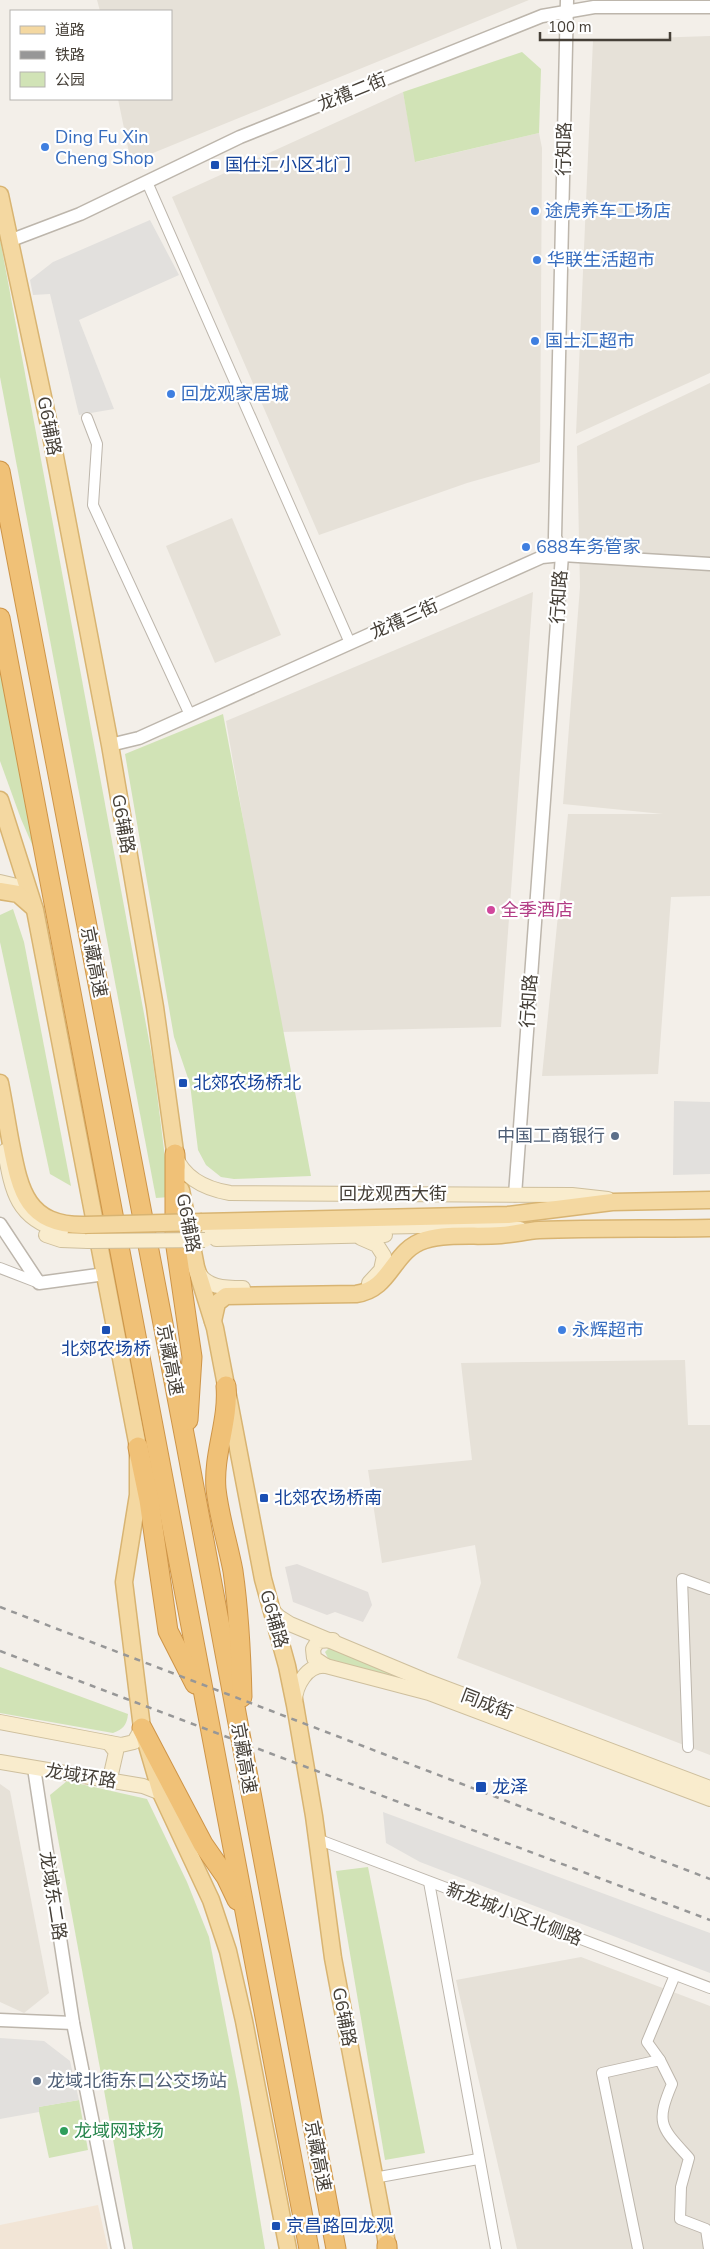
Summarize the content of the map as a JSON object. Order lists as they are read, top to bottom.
{
  "streets": {
    "highway": ["京藏高速"],
    "main road": [
      "G6辅路",
      "回龙观西大街",
      "同成街",
      "龙域环路"
    ],
    "street": [
      "龙禧二街",
      "行知路",
      "龙禧三街",
      "龙域东二路",
      "新龙城小区北侧路"
    ]
  },
  "crossings": [
    ["龙禧二街", "行知路"],
    ["龙禧二街", "G6辅路"],
    ["行知路", "龙禧三街"],
    ["行知路", "回龙观西大街"],
    ["G6辅路", "龙禧三街"],
    ["G6辅路", "回龙观西大街"],
    ["G6辅路", "同成街"],
    ["G6辅路", "新龙城小区北侧路"],
    ["龙域环路", "龙域东二路"]
  ],
  "places": {
    "other": [
      "Ding Fu Xin Cheng Shop",
      "途虎养车工场店",
      "华联生活超市",
      "国士汇超市",
      "回龙观家居城",
      "688车务管家",
      "全季酒店",
      "中国工商银行",
      "永辉超市",
      "龙域北街东口公交场站",
      "龙域网球场"
    ],
    "transit": [
      "国仕汇小区北门",
      "北郊农场桥北",
      "北郊农场桥",
      "北郊农场桥南",
      "龙泽",
      "京昌路回龙观"
    ]
  },
  "legend": ["道路", "铁路", "公园"],
  "scale_bar": "100 m"
}
